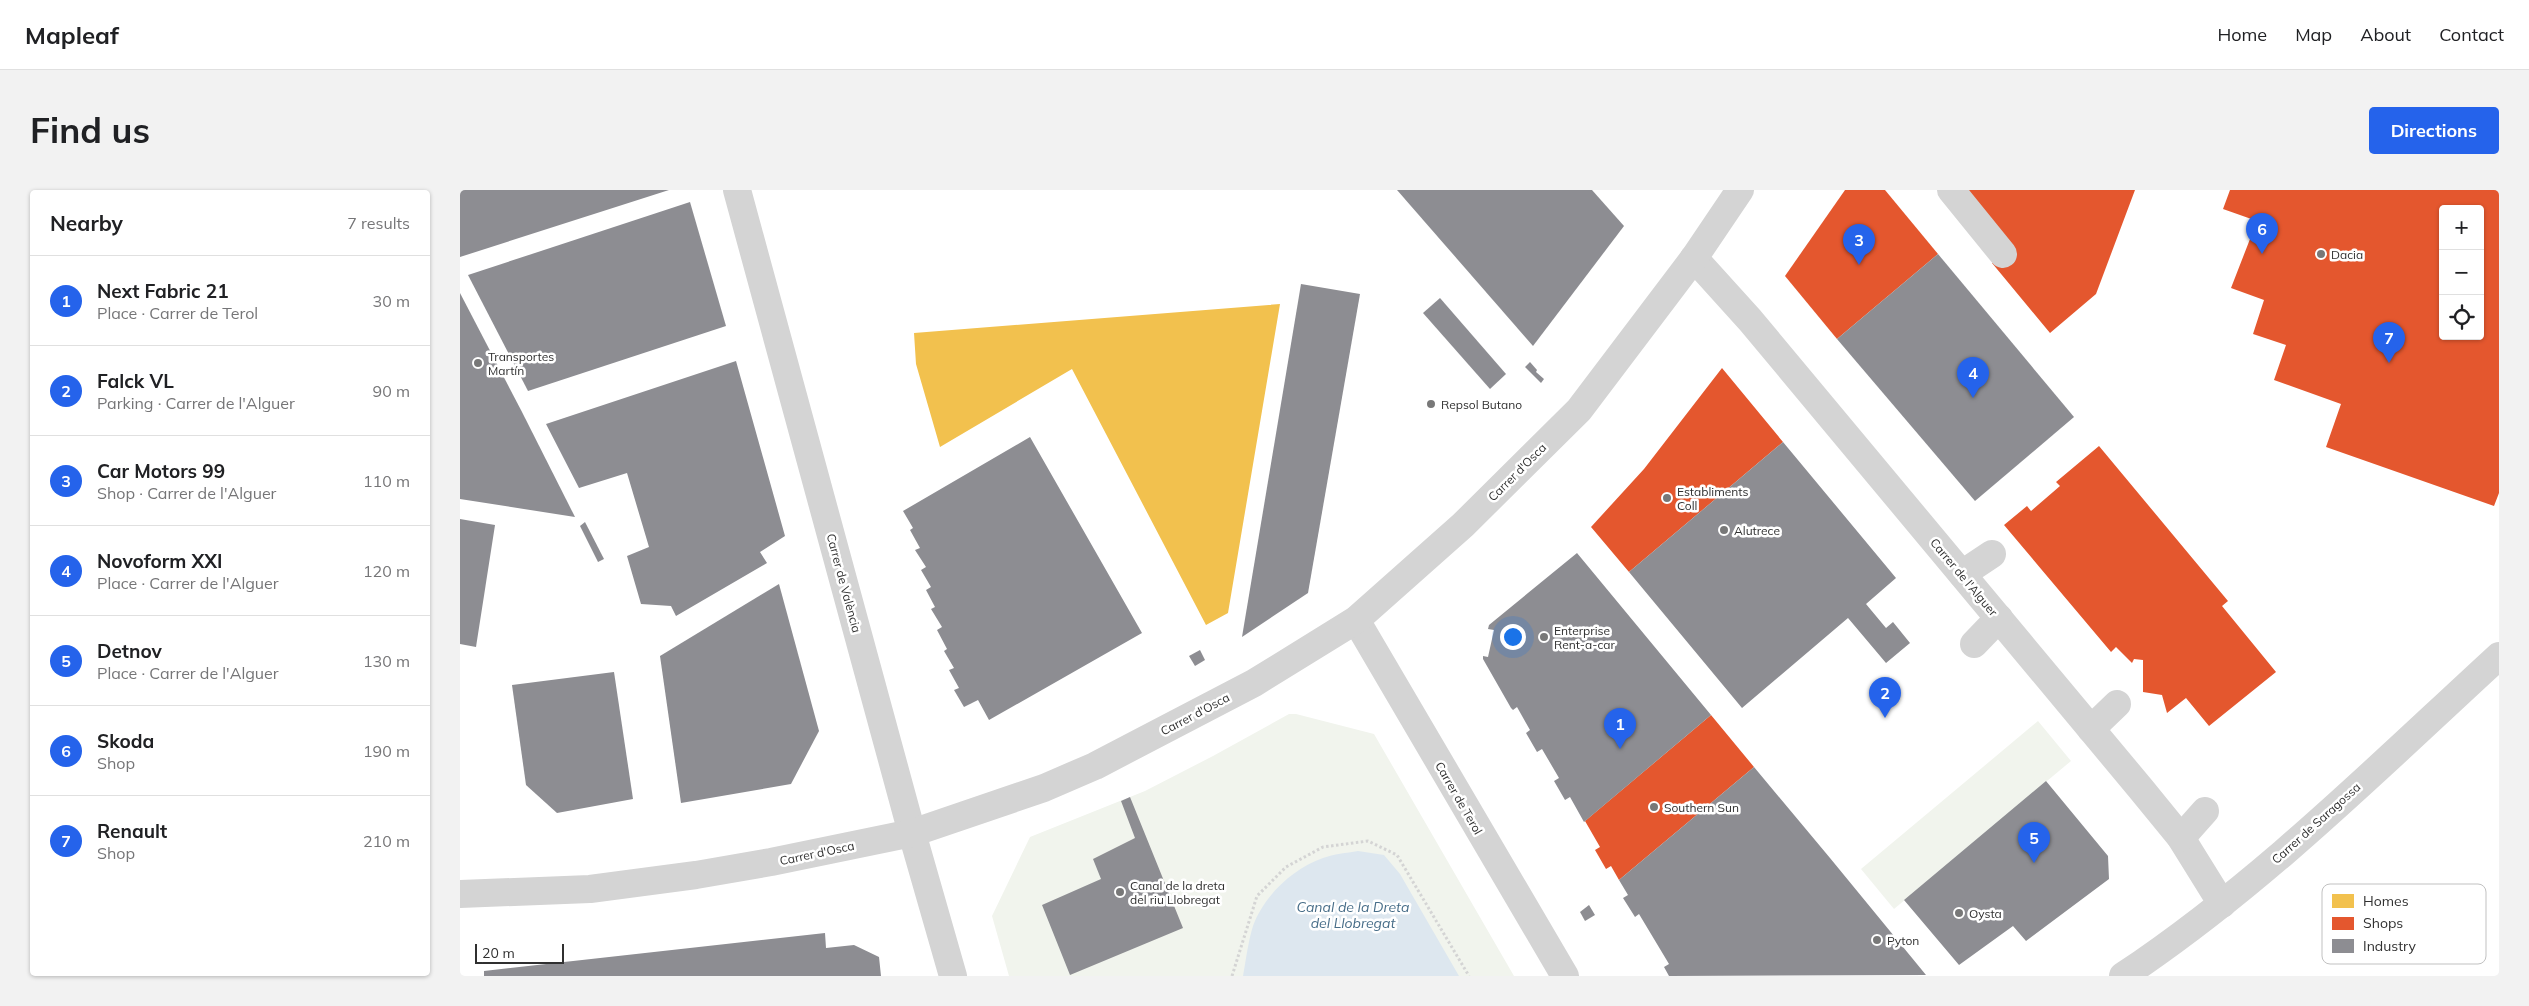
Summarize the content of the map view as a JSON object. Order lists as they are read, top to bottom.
{
  "streets": {
    "street": [
      "Carrer d'Osca",
      "Carrer de l'Alguer",
      "Carrer de València",
      "Carrer de Terol",
      "Carrer de Saragossa"
    ]
  },
  "crossings": [
    ["Carrer d'Osca", "Carrer de l'Alguer"],
    ["Carrer d'Osca", "Carrer de València"],
    ["Carrer d'Osca", "Carrer de Terol"],
    ["Carrer de l'Alguer", "Carrer de Saragossa"]
  ],
  "water": ["Canal de la Dreta del Llobregat"],
  "places": [
    "Dacia",
    "Transportes Martín",
    "Repsol Butano",
    "Establiments Coll",
    "Alutrece",
    "Enterprise Rent-a-car",
    "Southern Sun",
    "Canal de la dreta del riu Llobregat",
    "Oysta",
    "Pyton"
  ],
  "legend": ["Homes", "Shops", "Industry"],
  "scale_bar": "20 m",
  "page": {
    "header": "Mapleaf",
    "nav": [
      "Home",
      "Map",
      "About",
      "Contact"
    ],
    "buttons": "Directions",
    "title": "Find us",
    "heading": ["Nearby", "7 results"],
    "map_buttons": ["+", "−"],
    "pins": [
      "6",
      "3",
      "7",
      "4",
      "2",
      "1",
      "5"
    ],
    "list": [
      {
        "mark": "1",
        "name": "Next Fabric 21",
        "note": "Place · Carrer de Terol",
        "value": "30 m"
      },
      {
        "mark": "2",
        "name": "Falck VL",
        "note": "Parking · Carrer de l'Alguer",
        "value": "90 m"
      },
      {
        "mark": "3",
        "name": "Car Motors 99",
        "note": "Shop · Carrer de l'Alguer",
        "value": "110 m"
      },
      {
        "mark": "4",
        "name": "Novoform XXI",
        "note": "Place · Carrer de l'Alguer",
        "value": "120 m"
      },
      {
        "mark": "5",
        "name": "Detnov",
        "note": "Place · Carrer de l'Alguer",
        "value": "130 m"
      },
      {
        "mark": "6",
        "name": "Skoda",
        "note": "Shop",
        "value": "190 m"
      },
      {
        "mark": "7",
        "name": "Renault",
        "note": "Shop",
        "value": "210 m"
      }
    ],
    "scale": "20 m"
  }
}
